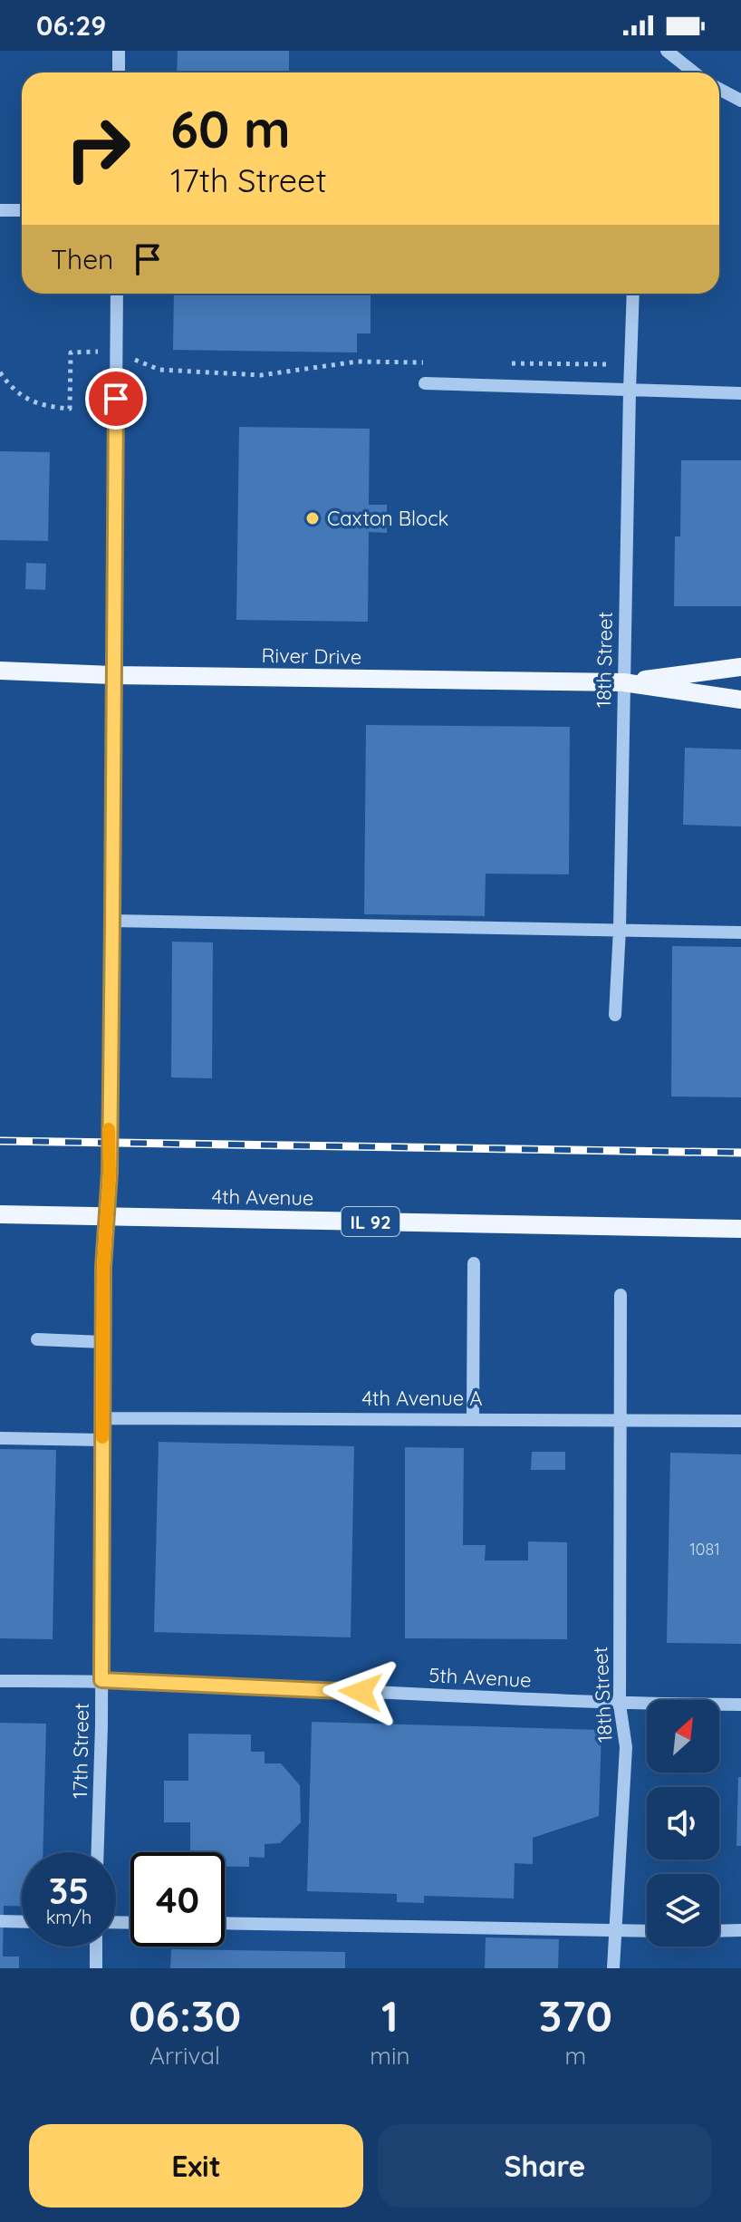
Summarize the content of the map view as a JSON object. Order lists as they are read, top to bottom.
{
  "streets": {
    "main road": ["River Drive", "4th Avenue", "IL 92"],
    "street": [
      "18th Street",
      "4th Avenue A",
      "5th Avenue",
      "17th Street"
    ]
  },
  "crossings": [
    ["River Drive", "18th Street"],
    ["River Drive", "17th Street"],
    ["18th Street", "4th Avenue A"],
    ["18th Street", "5th Avenue"],
    ["4th Avenue", "17th Street"],
    ["4th Avenue A", "17th Street"],
    ["5th Avenue", "17th Street"]
  ],
  "places": ["Caxton Block"],
  "house_numbers": ["1081"],
  "north": "top right",
  "page": {
    "status": "06:29",
    "turn": ["60 m", "17th Street"],
    "then": "Then",
    "speed": "35 km/h",
    "limit": "40",
    "eta": [
      "06:30",
      "Arrival",
      "1",
      "min",
      "370",
      "m"
    ],
    "buttons": ["Exit", "Share"]
  }
}
